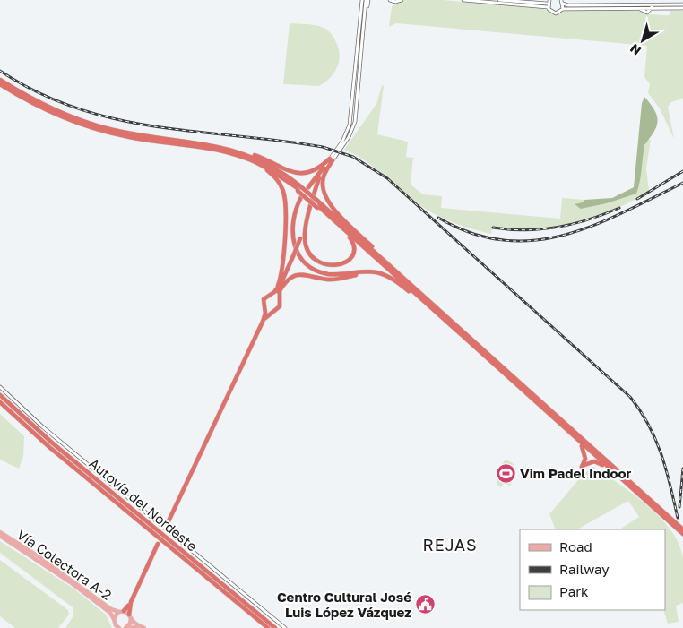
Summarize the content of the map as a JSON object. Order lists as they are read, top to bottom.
{
  "streets": {
    "highway": ["Autovía del Nordeste"],
    "main road": ["Vía Colectora A-2"]
  },
  "districts": ["REJAS"],
  "places": {
    "sports": ["Vim Padel Indoor"],
    "public building": ["Centro Cultural José Luis López Vázquez"]
  },
  "legend": ["Road", "Railway", "Park"],
  "north": "bottom left"
}
